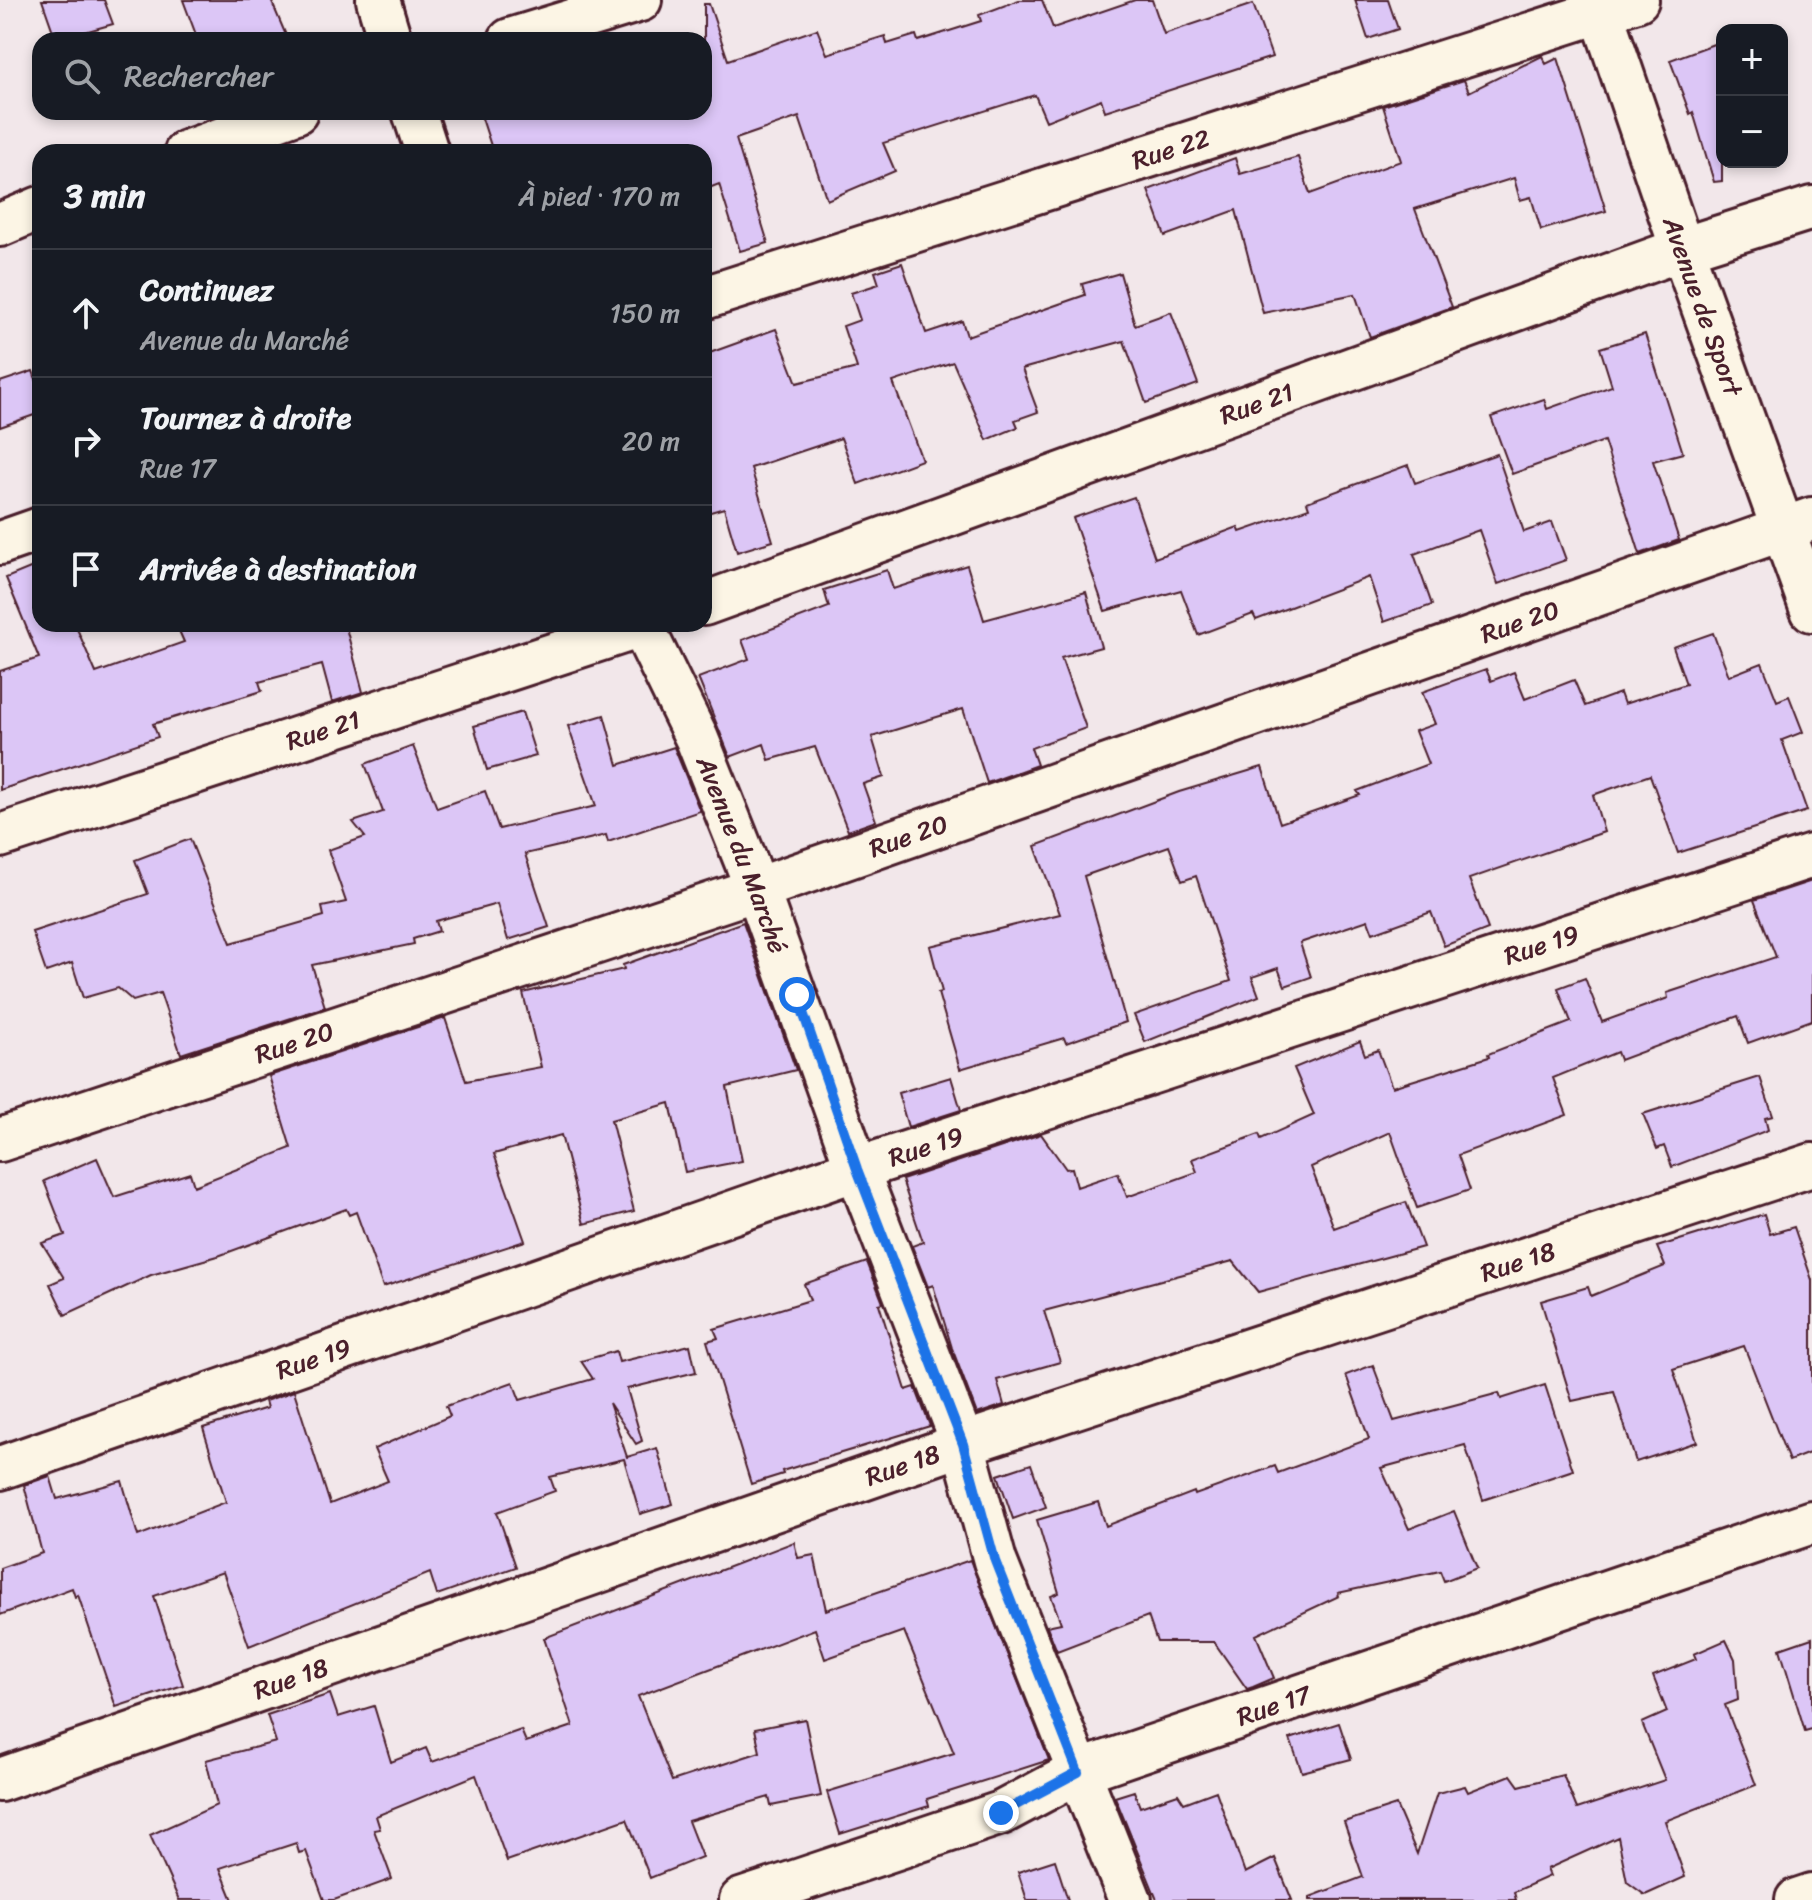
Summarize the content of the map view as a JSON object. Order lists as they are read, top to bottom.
{
  "streets": {
    "street": [
      "Rue 22",
      "Avenue de Sport",
      "Rue 21",
      "Rue 20",
      "Avenue du Marché",
      "Rue 19",
      "Rue 18",
      "Rue 17"
    ]
  },
  "crossings": [
    ["Rue 22", "Avenue de Sport"],
    ["Avenue de Sport", "Rue 21"],
    ["Avenue de Sport", "Rue 20"],
    ["Rue 20", "Avenue du Marché"],
    ["Avenue du Marché", "Rue 19"],
    ["Avenue du Marché", "Rue 18"],
    ["Avenue du Marché", "Rue 17"]
  ],
  "page": {
    "map_buttons": ["+", "−"],
    "search": "Rechercher",
    "heading": ["3 min", "À pied · 170 m"],
    "list": [
      ["Continuez", "Avenue du Marché", "150 m"],
      ["Tournez à droite", "Rue 17", "20 m"],
      "Arrivée à destination"
    ]
  }
}
